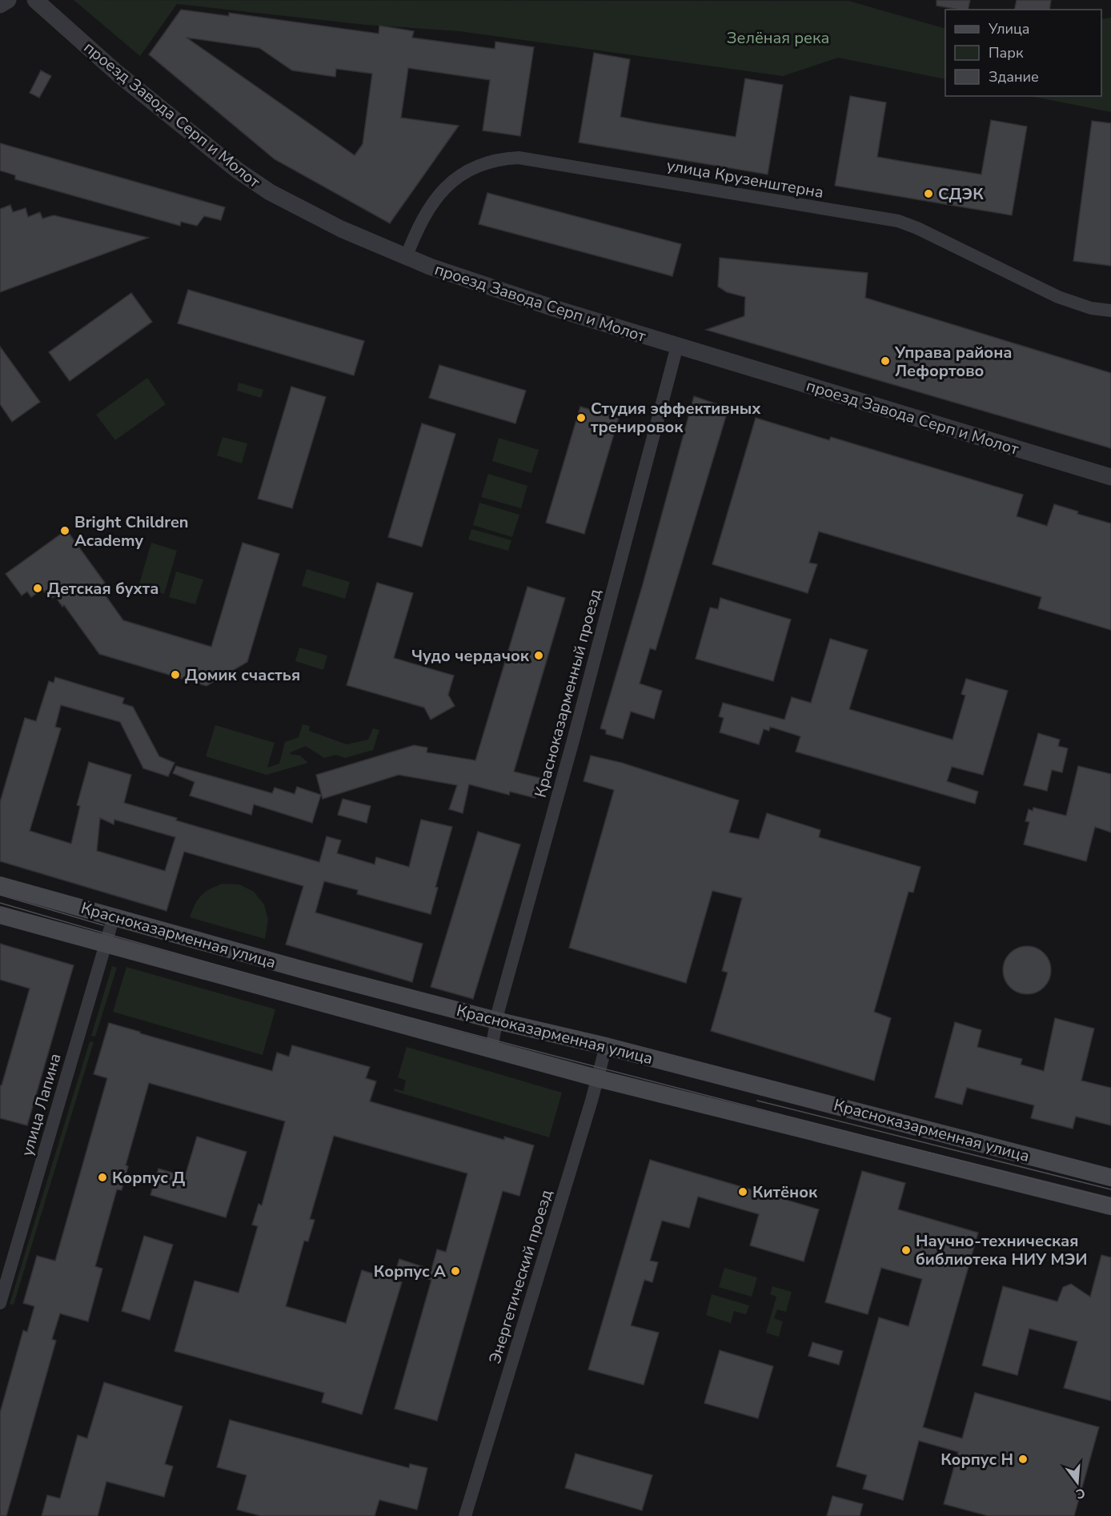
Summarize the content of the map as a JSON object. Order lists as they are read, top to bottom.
{
  "streets": {
    "main road": ["Красноказарменная улица"],
    "street": [
      "проезд Завода Серп и Молот",
      "улица Крузенштерна",
      "Красноказарменный проезд",
      "улица Лапина",
      "Энергетический проезд"
    ]
  },
  "crossings": [
    ["проезд Завода Серп и Молот", "улица Крузенштерна"],
    ["проезд Завода Серп и Молот", "Красноказарменный проезд"],
    ["Красноказарменный проезд", "Красноказарменная улица"],
    ["Красноказарменная улица", "улица Лапина"],
    ["Красноказарменная улица", "Энергетический проезд"]
  ],
  "parks": ["Зелёная река"],
  "places": [
    "СДЭК",
    "Управа района Лефортово",
    "Студия эффективных тренировок",
    "Bright Children Academy",
    "Детская бухта",
    "Чудо чердачок",
    "Домик счастья",
    "Корпус Д",
    "Китёнок",
    "Научно-техническая библиотека НИУ МЭИ",
    "Корпус А",
    "Корпус Н"
  ],
  "legend": ["Улица", "Парк", "Здание"],
  "north": "bottom"
}
